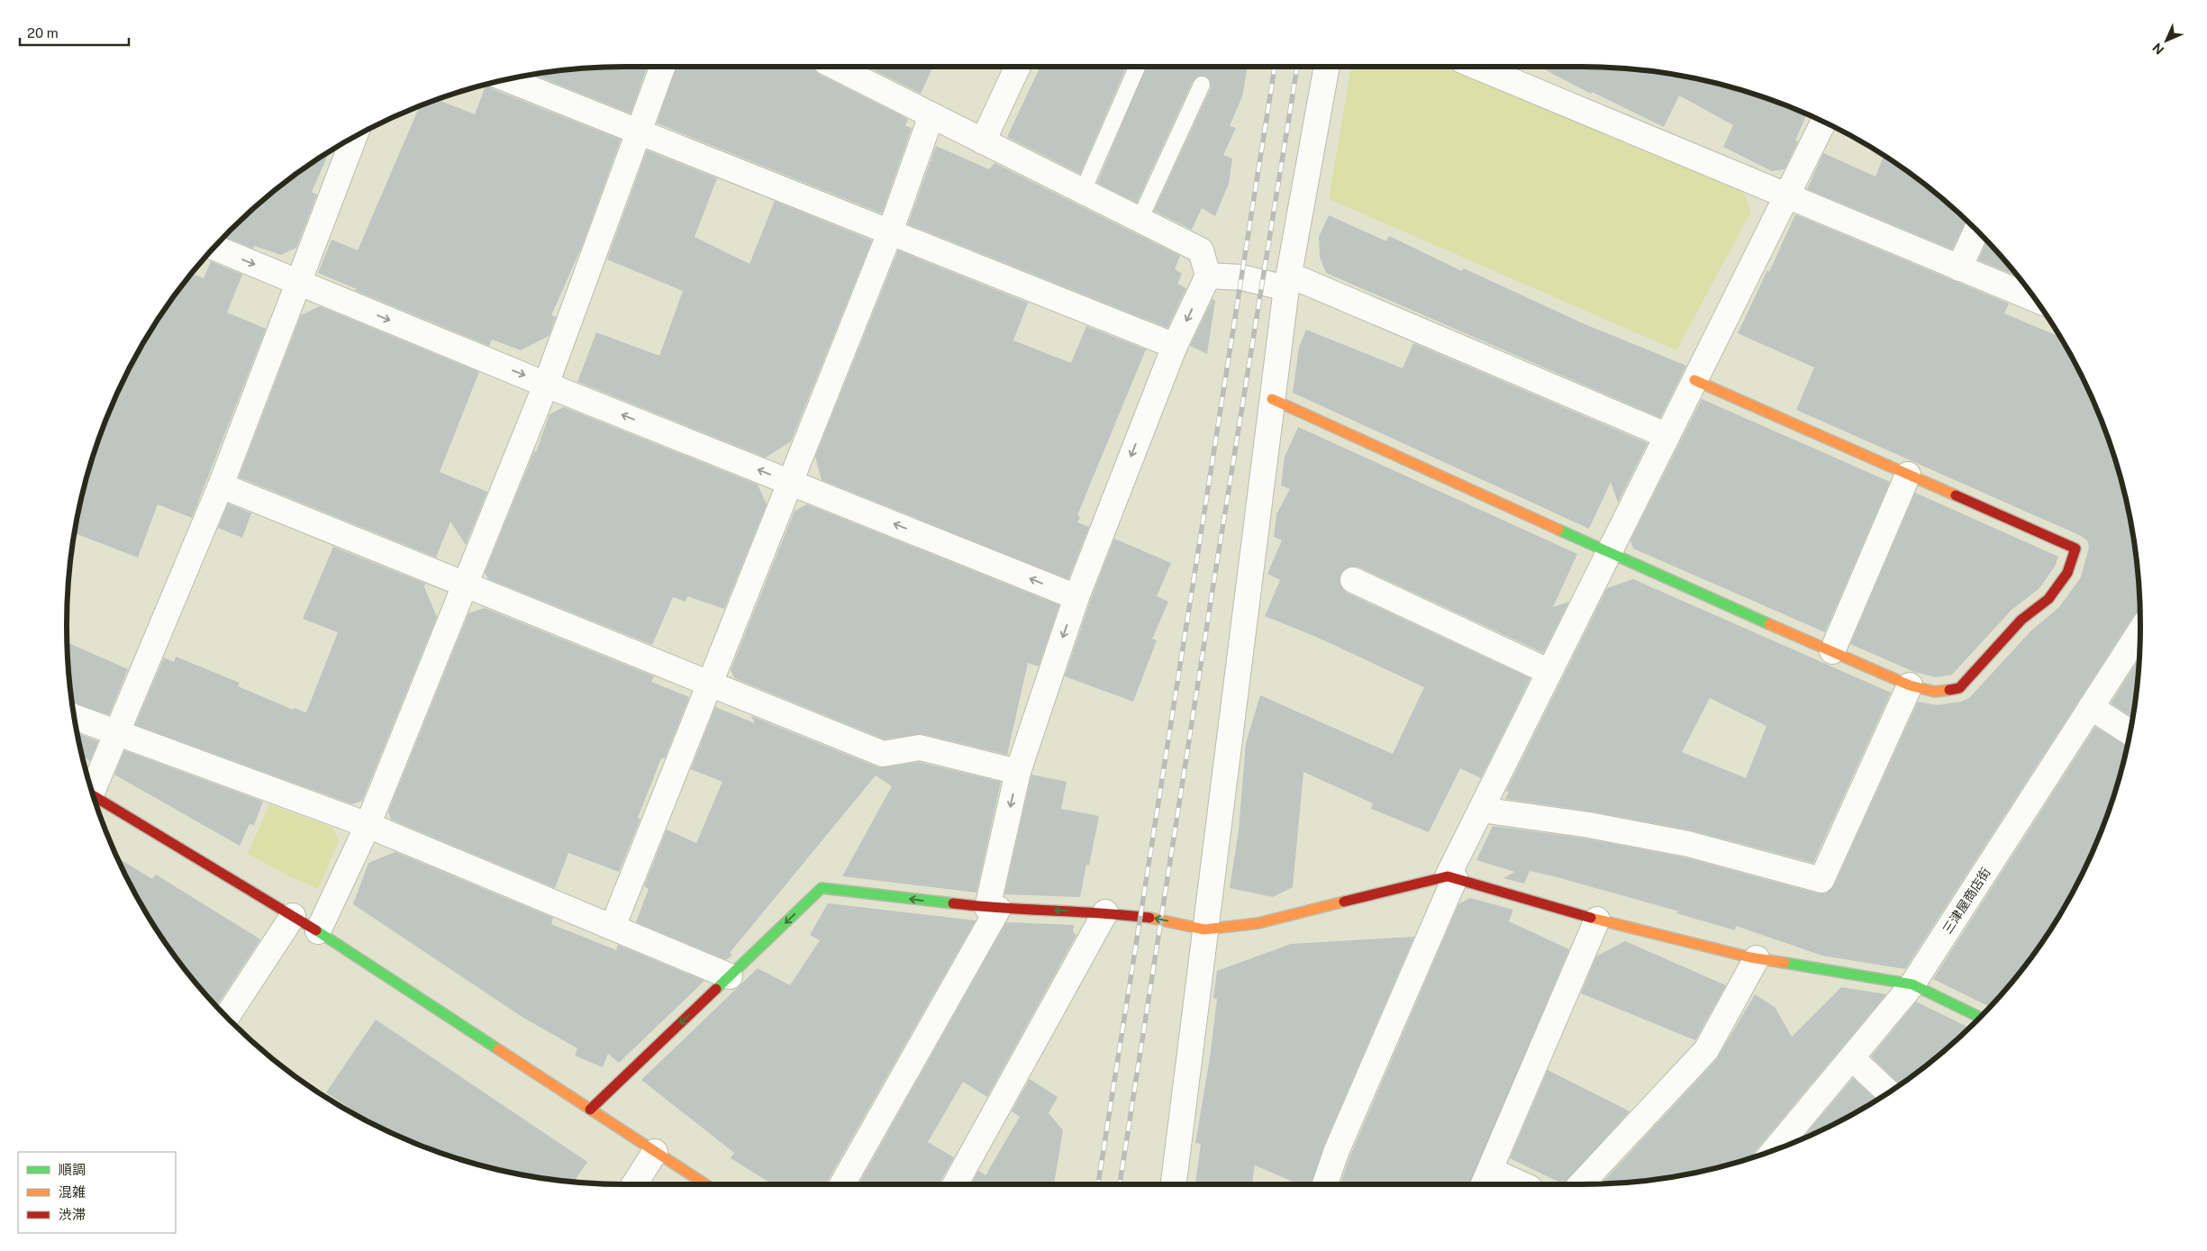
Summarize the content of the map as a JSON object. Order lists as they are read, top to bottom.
{
  "streets": {
    "street": ["三津屋商店街"]
  },
  "legend": ["順調", "混雑", "渋滞"],
  "scale_bar": "20 m",
  "north": "bottom left"
}
